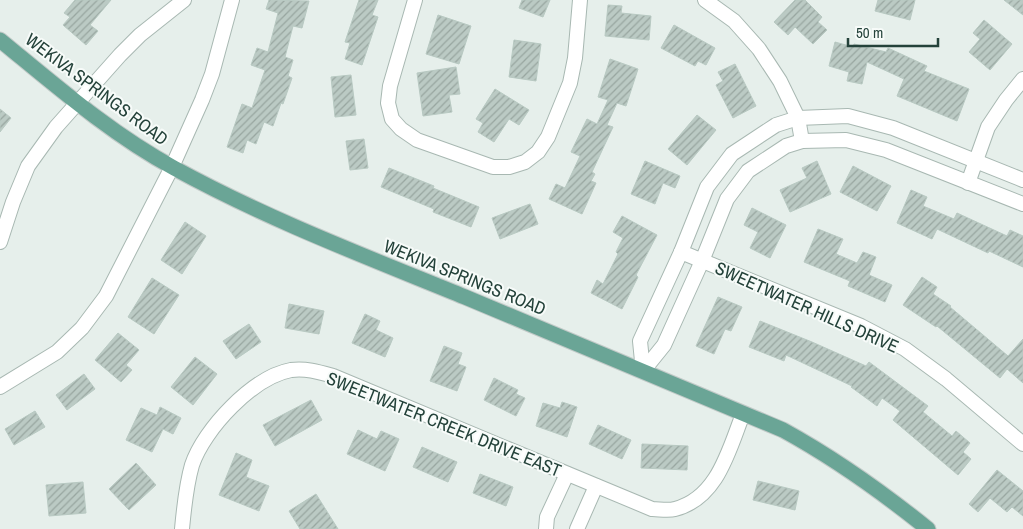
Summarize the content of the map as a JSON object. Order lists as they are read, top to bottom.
{
  "streets": {
    "main road": ["WEKIVA SPRINGS ROAD"],
    "street": ["SWEETWATER HILLS DRIVE", "SWEETWATER CREEK DRIVE EAST"]
  },
  "crossings": [
    ["WEKIVA SPRINGS ROAD", "SWEETWATER CREEK DRIVE EAST"]
  ],
  "scale_bar": "50 m"
}
